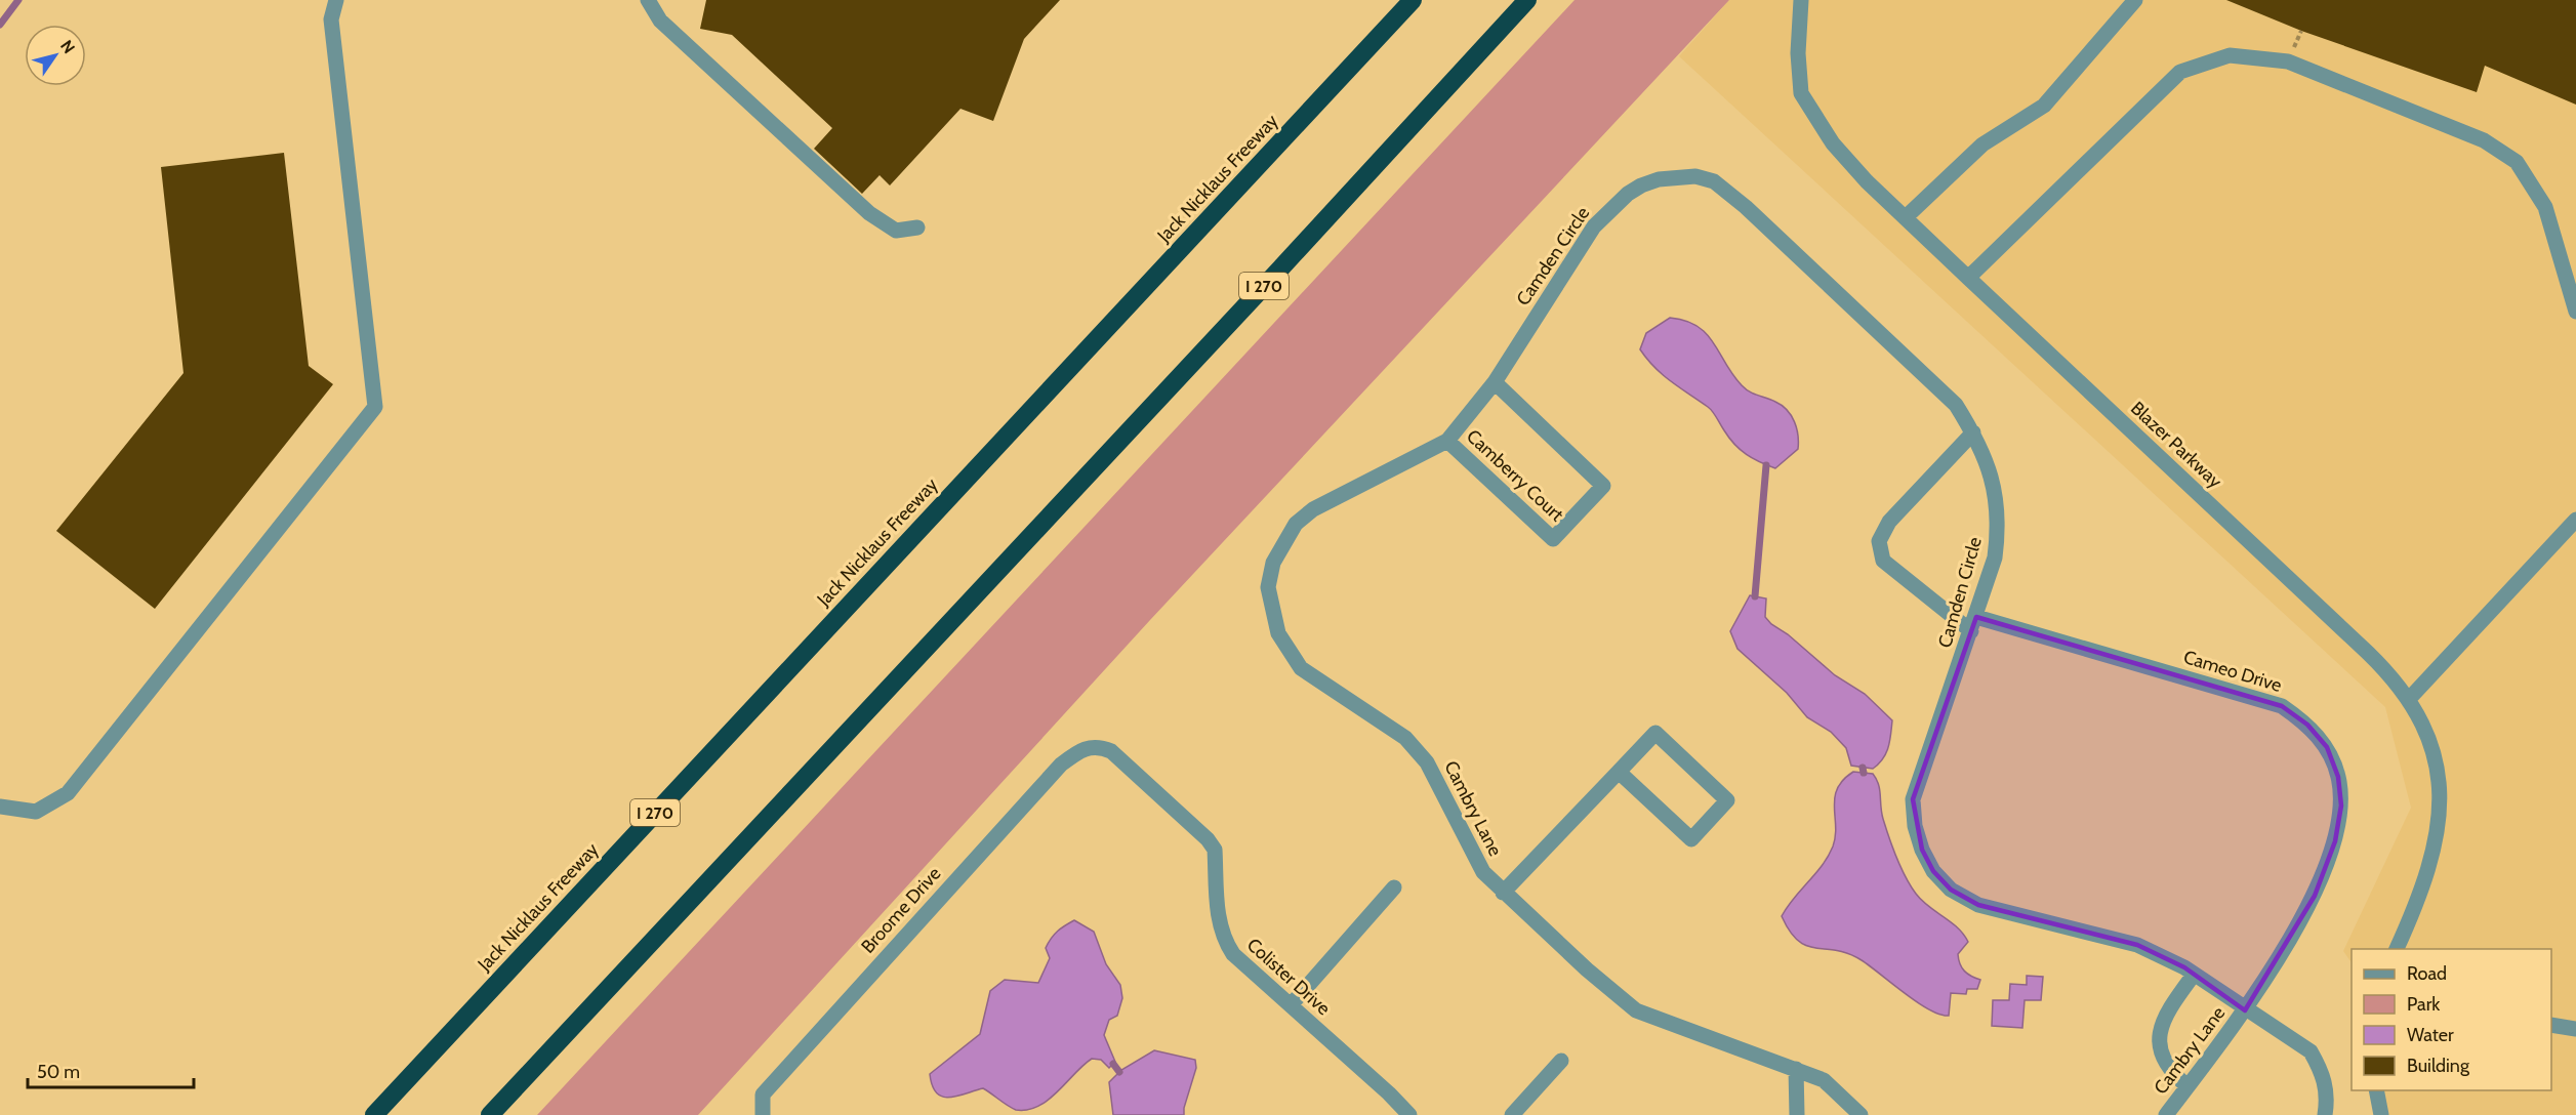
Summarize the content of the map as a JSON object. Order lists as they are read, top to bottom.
{
  "streets": {
    "highway": ["Jack Nicklaus Freeway", "I 270"],
    "street": [
      "Camden Circle",
      "Blazer Parkway",
      "Camberry Court",
      "Cameo Drive",
      "Cambry Lane",
      "Broome Drive",
      "Colister Drive"
    ]
  },
  "crossings": [
    ["Camden Circle", "Camberry Court"],
    ["Camden Circle", "Cameo Drive"],
    ["Camden Circle", "Cambry Lane"],
    ["Camberry Court", "Cambry Lane"],
    ["Cameo Drive", "Cambry Lane"],
    ["Broome Drive", "Colister Drive"]
  ],
  "legend": [
    "Road",
    "Park",
    "Water",
    "Building"
  ],
  "scale_bar": "50 m",
  "north": "top right"
}
